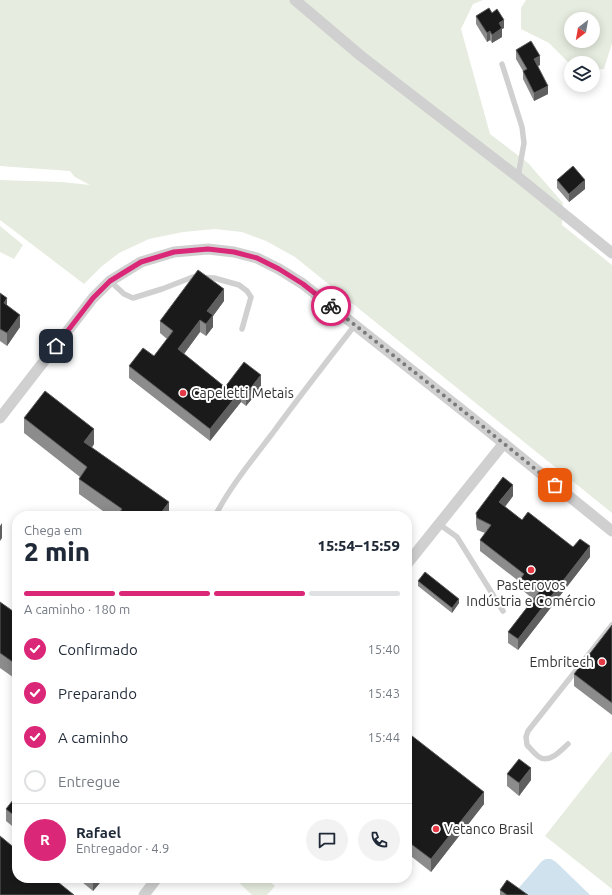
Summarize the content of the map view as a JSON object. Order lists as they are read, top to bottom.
{
  "places": [
    "Capeletti Metais",
    "Pasterovos Indústria e Comércio",
    "Embritech",
    "Vetanco Brasil"
  ],
  "north": "bottom left",
  "page": {
    "heading": ["2 min", "Chega em", "15:54–15:59"],
    "panel": ["Rafael", "Entregador · 4.9"],
    "bar": "A caminho · 180 m",
    "list": [
      ["Confirmado", "15:40"],
      ["Preparando", "15:43"],
      ["A caminho", "15:44"],
      "Entregue"
    ],
    "round": "R"
  }
}
